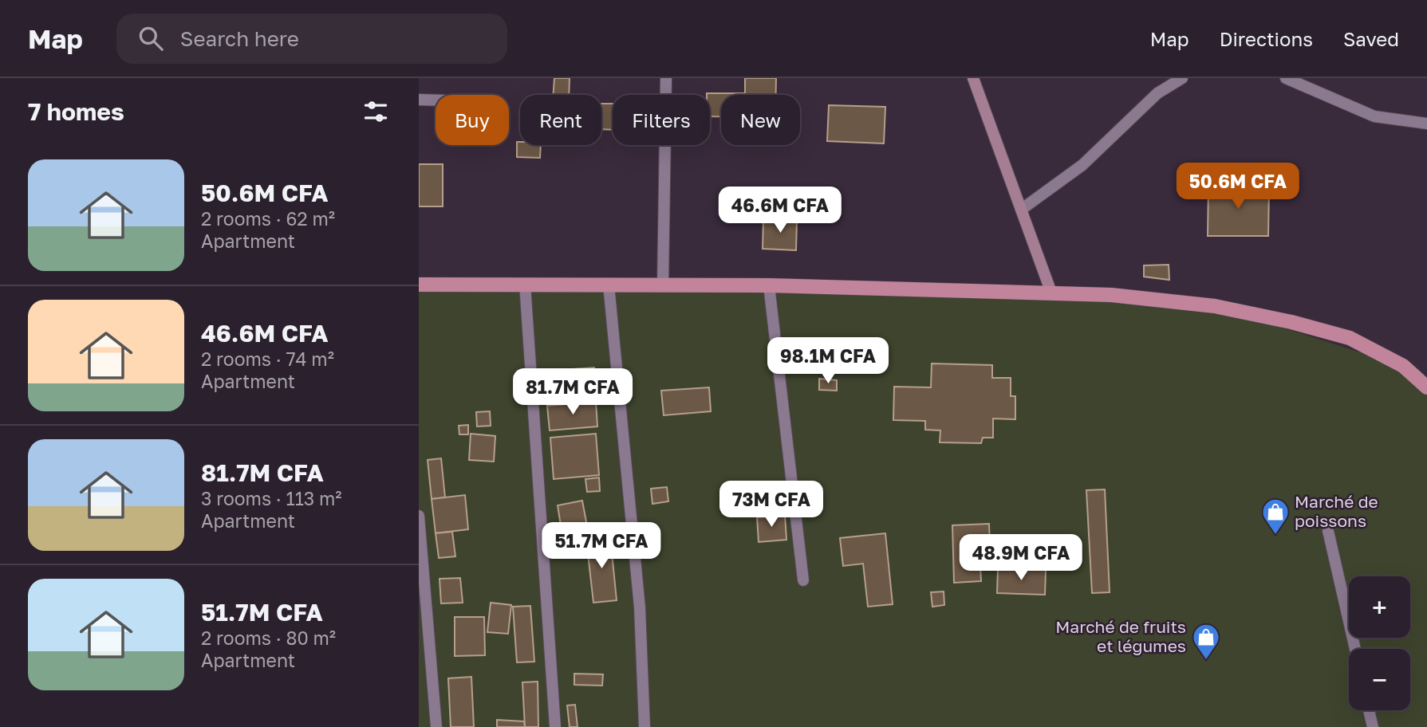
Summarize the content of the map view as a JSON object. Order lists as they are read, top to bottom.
{
  "places": {
    "shop": ["Marché de poissons", "Marché de fruits et légumes"]
  },
  "page": {
    "header": "Map",
    "search": "Search here",
    "nav": ["Map", "Directions", "Saved"],
    "heading": "7 homes",
    "chip": [
      "Buy",
      "Rent",
      "Filters",
      "New"
    ],
    "list": [
      {
        "name": "50.6M CFA",
        "note": "2 rooms · 62 m² · Apartment"
      },
      {
        "name": "46.6M CFA",
        "note": "2 rooms · 74 m² · Apartment"
      },
      {
        "name": "81.7M CFA",
        "note": "3 rooms · 113 m² · Apartment"
      },
      {
        "name": "51.7M CFA",
        "note": "2 rooms · 80 m² · Apartment"
      }
    ],
    "price": [
      "50.6M CFA",
      "46.6M CFA",
      "98.1M CFA",
      "81.7M CFA",
      "73M CFA",
      "51.7M CFA",
      "48.9M CFA"
    ],
    "map_buttons": ["+", "−"]
  }
}
